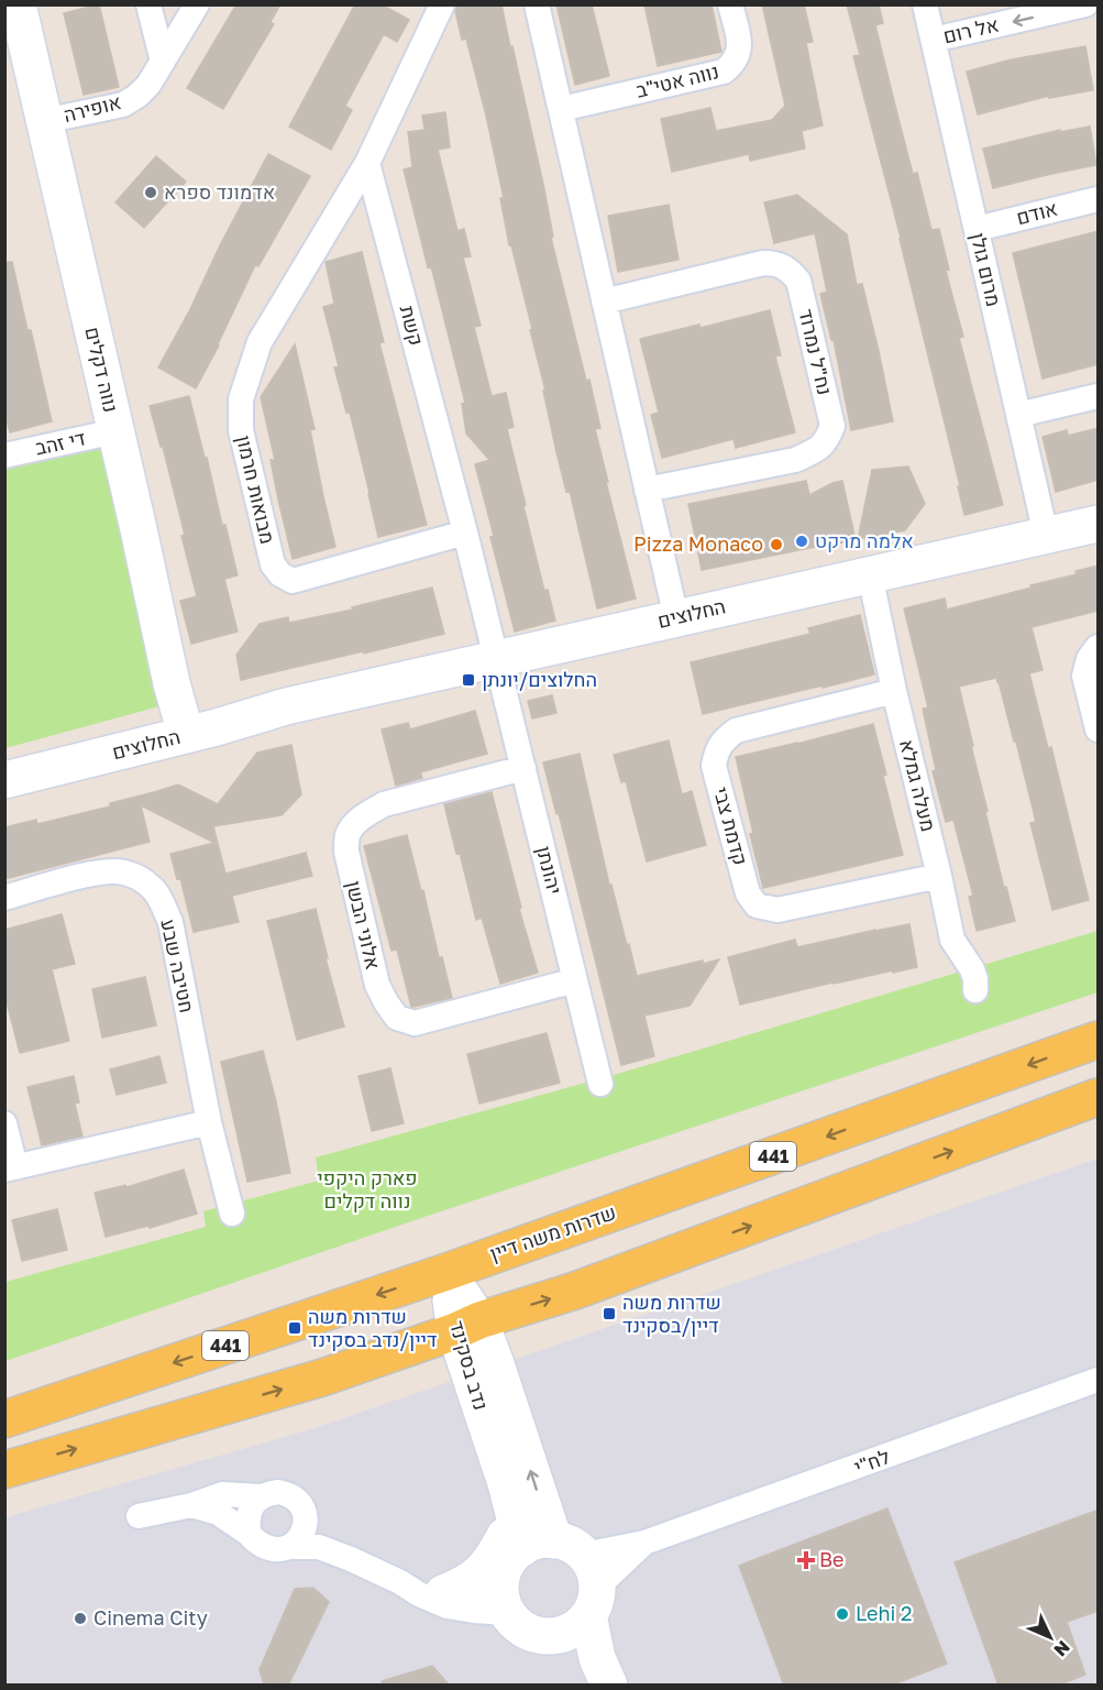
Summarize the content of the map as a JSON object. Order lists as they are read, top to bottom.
{
  "streets": {
    "main road": ["441", "שדרות משה דיין"],
    "street": [
      "אל רום",
      "נווה אטי\"ב",
      "אופירה",
      "אודם",
      "מרום גולן",
      "קשת",
      "נח\"ל נמרוד",
      "נווה דקלים",
      "די זהב",
      "מבואות חרמון",
      "החלוצים",
      "מעלה גמלא",
      "קדמת צבי",
      "יהונתן",
      "אלוני הבשן",
      "חטיבה שבע",
      "נדב בסקינד",
      "לח\"י"
    ]
  },
  "crossings": [
    ["אל רום", "מרום גולן"],
    ["אופירה", "נווה דקלים"],
    ["אודם", "מרום גולן"],
    ["מרום גולן", "החלוצים"],
    ["קשת", "מבואות חרמון"],
    ["קשת", "החלוצים"],
    ["קשת", "יהונתן"],
    ["נווה דקלים", "די זהב"],
    ["נווה דקלים", "החלוצים"],
    ["החלוצים", "מעלה גמלא"],
    ["החלוצים", "יהונתן"],
    ["מעלה גמלא", "קדמת צבי"],
    ["יהונתן", "אלוני הבשן"],
    ["שדרות משה דיין", "נדב בסקינד"],
    ["נדב בסקינד", "לח\"י"]
  ],
  "one_way": ["אל רום"],
  "parks": ["פארק היקפי נווה דקלים"],
  "places": {
    "other": [
      "אדמונד ספרא",
      "אלמה מרקט",
      "Pizza Monaco",
      "Lehi 2",
      "Cinema City"
    ],
    "transit": ["החלוצים/יונתן", "שדרות משה דיין/בסקינד", "שדרות משה דיין/נדב בסקינד"],
    "health": ["Be"]
  },
  "north": "bottom right"
}
